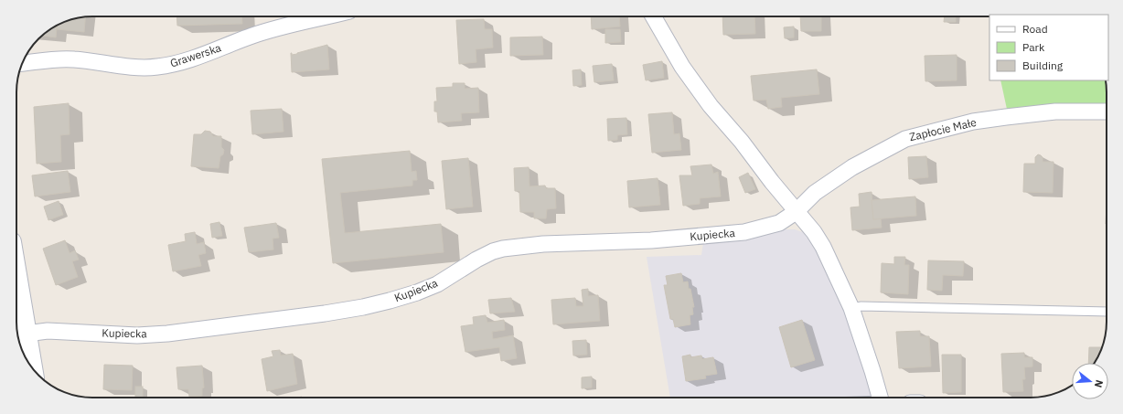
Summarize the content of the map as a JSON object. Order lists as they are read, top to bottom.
{
  "streets": {
    "street": ["Grawerska", "Zapłocie Małe", "Kupiecka"]
  },
  "crossings": [
    ["Zapłocie Małe", "Kupiecka"]
  ],
  "legend": ["Road", "Park", "Building"],
  "north": "right"
}
